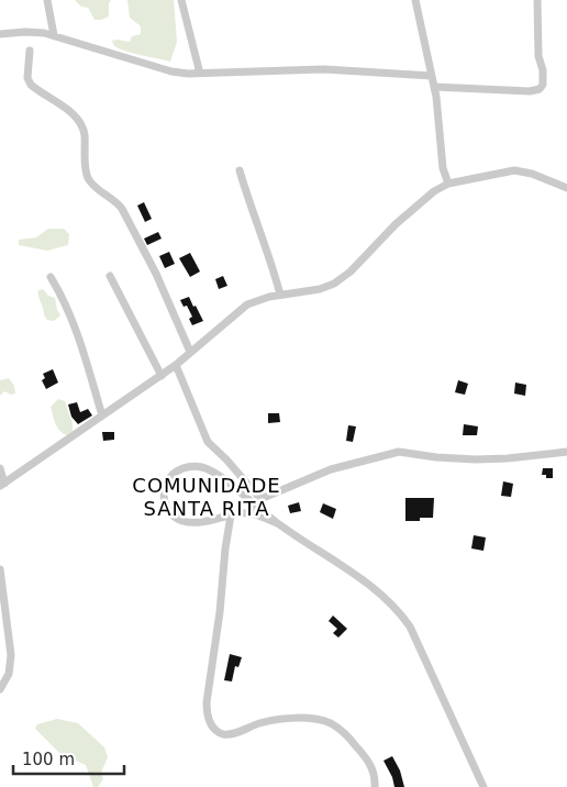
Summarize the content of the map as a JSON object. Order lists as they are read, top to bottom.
{
  "districts": ["COMUNIDADE SANTA RITA"],
  "scale_bar": "100 m"
}
